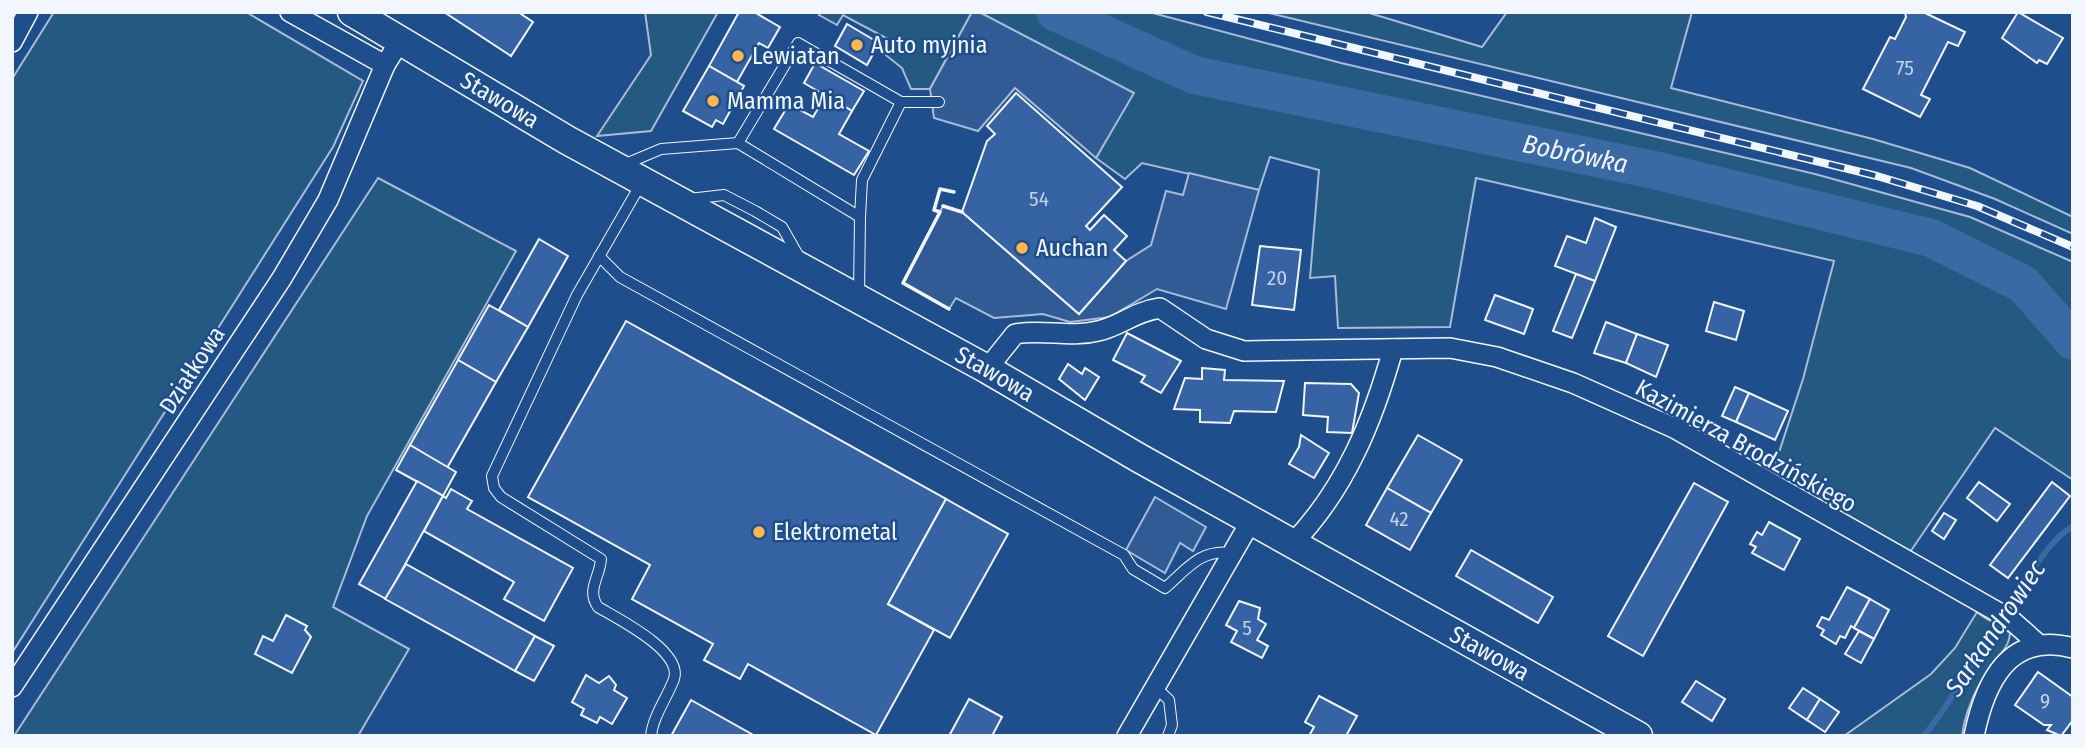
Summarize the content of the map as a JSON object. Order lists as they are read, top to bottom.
{
  "streets": {
    "street": ["Stawowa", "Działkowa", "Kazimierza Brodzińskiego"]
  },
  "crossings": [
    ["Stawowa", "Działkowa"],
    ["Stawowa", "Kazimierza Brodzińskiego"]
  ],
  "water": ["Bobrówka", "Sarkandrowiec"],
  "places": [
    "Auto myjnia",
    "Lewiatan",
    "Mamma Mia",
    "Auchan",
    "Elektrometal"
  ],
  "house_numbers": [
    "75",
    "54",
    "20",
    "42",
    "5",
    "9"
  ]
}
